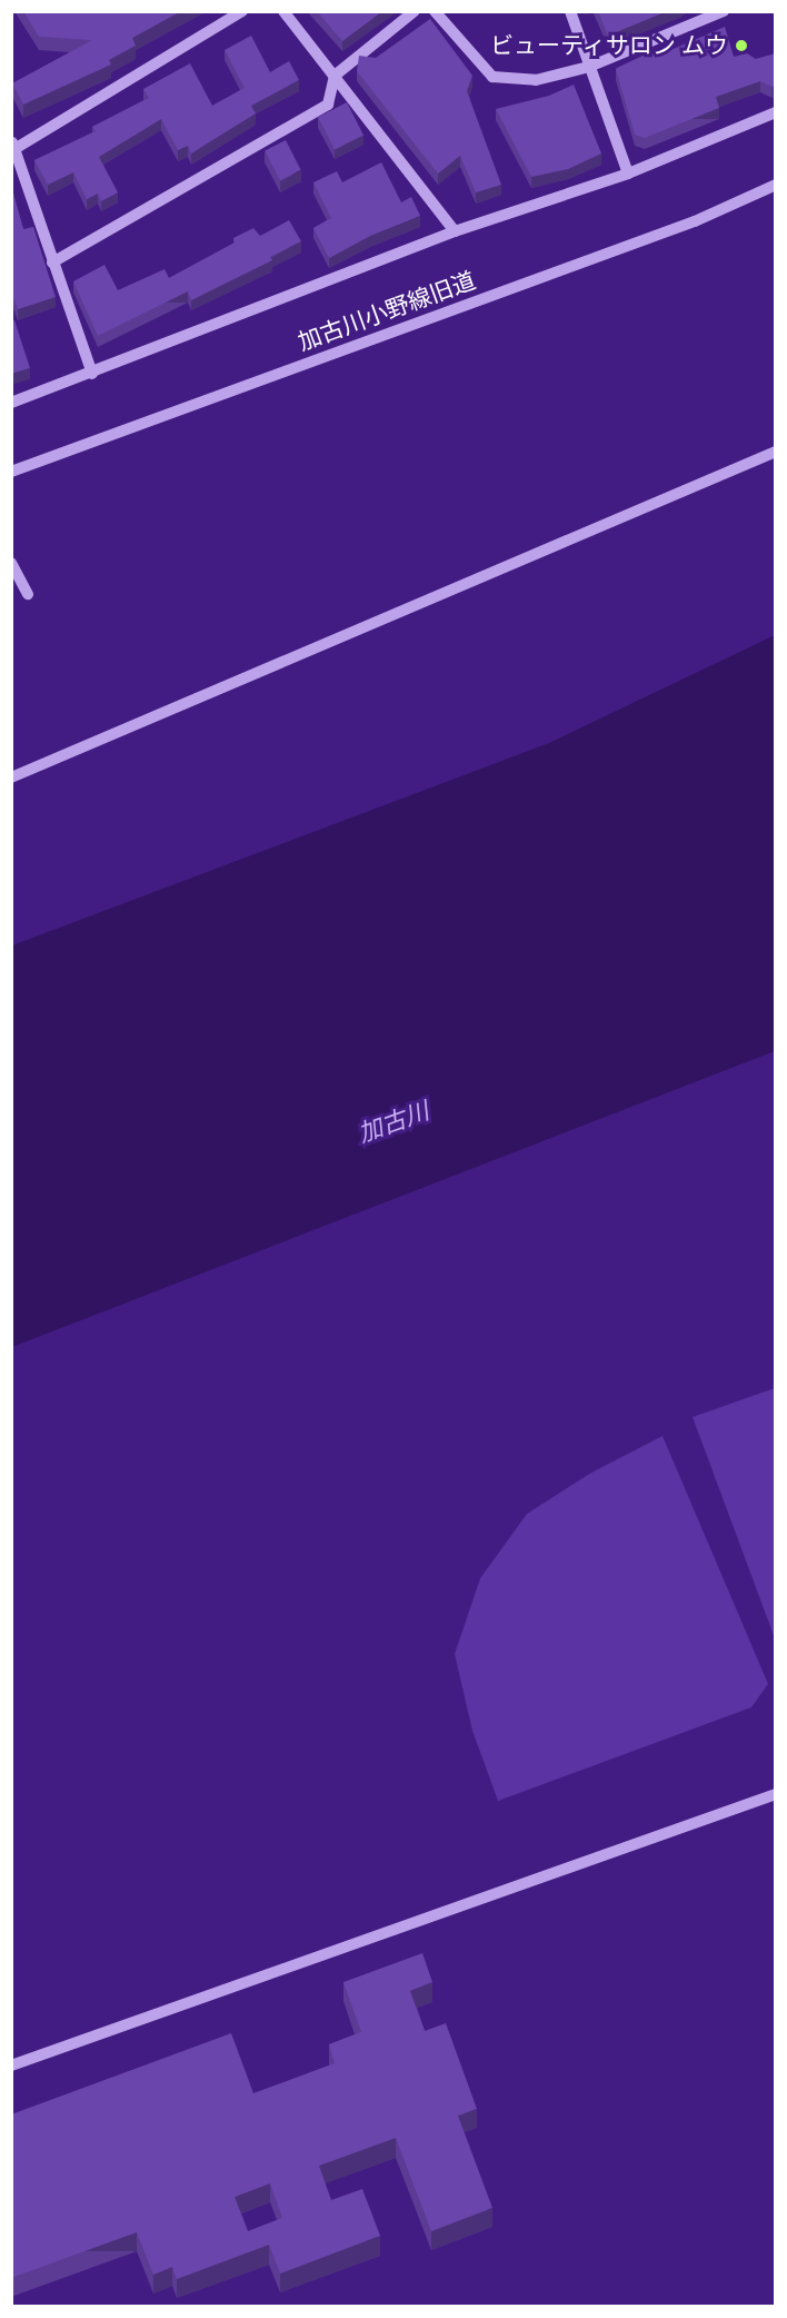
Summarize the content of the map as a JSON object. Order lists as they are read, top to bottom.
{
  "streets": {
    "street": ["加古川小野線旧道"]
  },
  "water": ["加古川"],
  "places": ["ビューティサロン ムウ"]
}
